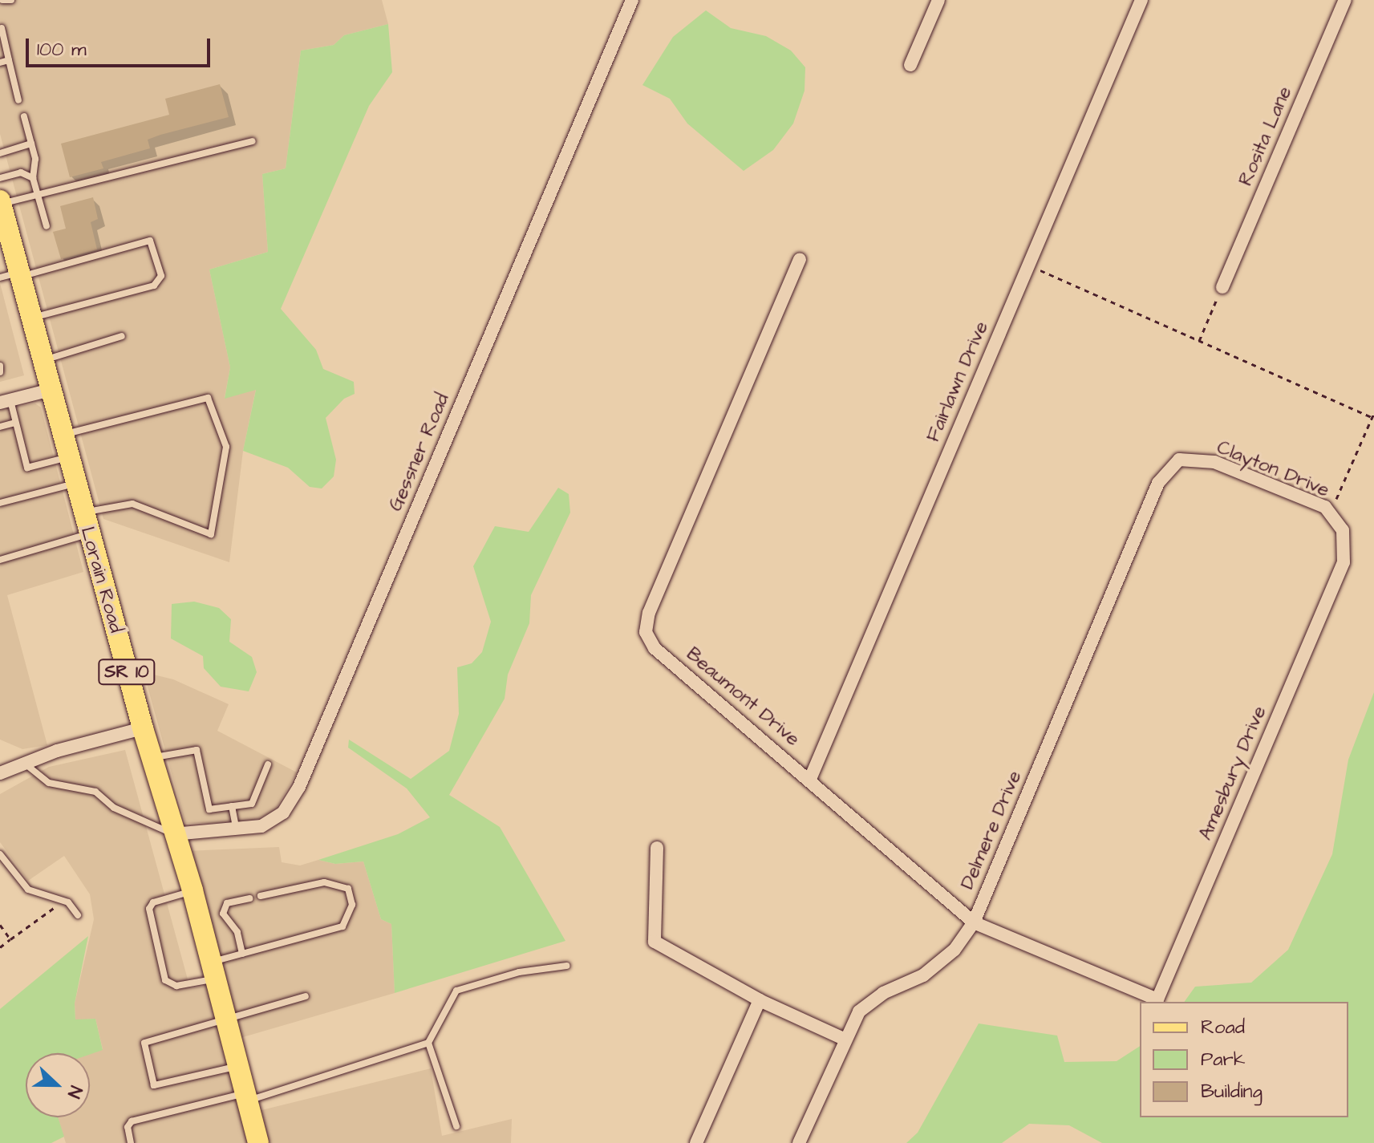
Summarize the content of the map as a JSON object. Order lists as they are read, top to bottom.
{
  "streets": {
    "main road": ["Lorain Road", "SR 10"],
    "street": [
      "Rosita Lane",
      "Fairlawn Drive",
      "Gessner Road",
      "Clayton Drive",
      "Beaumont Drive",
      "Amesbury Drive",
      "Delmere Drive"
    ]
  },
  "crossings": [
    ["Fairlawn Drive", "Beaumont Drive"],
    ["Gessner Road", "Lorain Road"],
    ["Clayton Drive", "Amesbury Drive"],
    ["Clayton Drive", "Delmere Drive"],
    ["Beaumont Drive", "Amesbury Drive"],
    ["Beaumont Drive", "Delmere Drive"]
  ],
  "legend": ["Road", "Park", "Building"],
  "scale_bar": "100 m",
  "north": "right"
}
